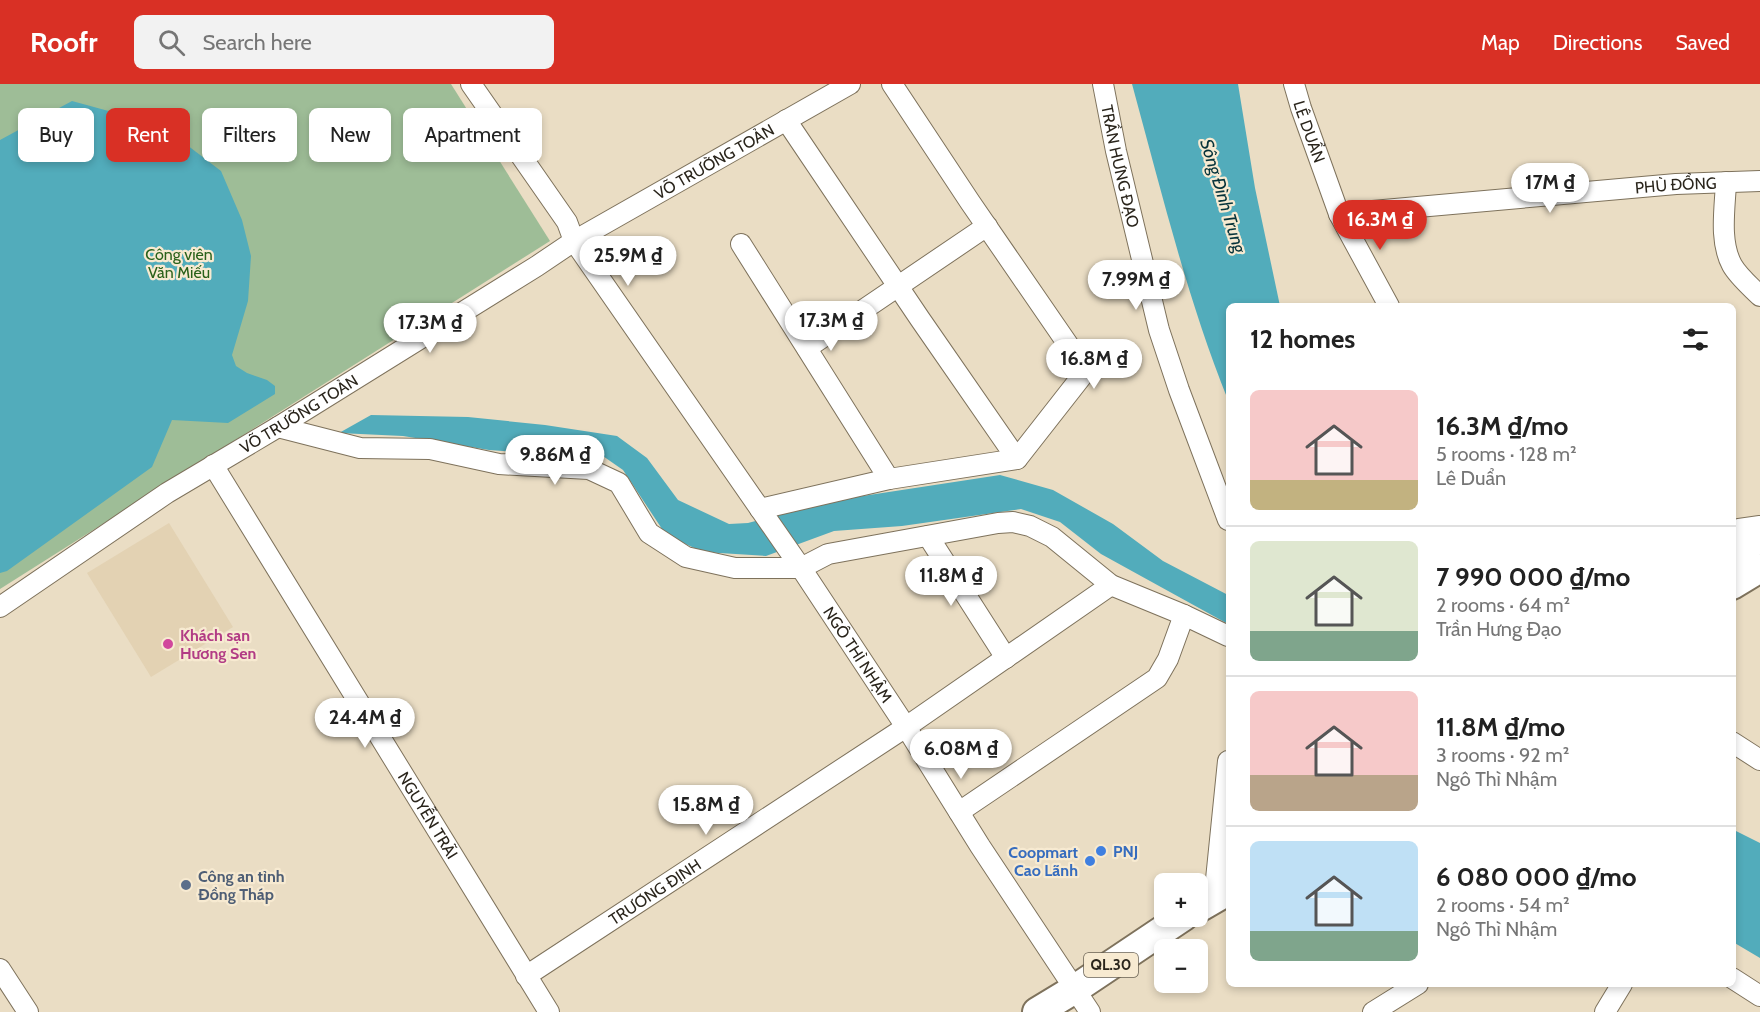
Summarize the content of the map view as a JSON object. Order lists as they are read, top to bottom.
{
  "streets": {
    "highway": ["QL.30"],
    "street": [
      "LÊ DUẨN",
      "VÕ TRƯỜNG TOẢN",
      "TRẦN HƯNG ĐẠO",
      "PHÙ ĐỔNG",
      "NGÔ THÌ NHẬM",
      "NGUYỄN TRÃI",
      "TRƯƠNG ĐỊNH"
    ]
  },
  "crossings": [
    ["LÊ DUẨN", "PHÙ ĐỔNG"],
    ["VÕ TRƯỜNG TOẢN", "NGUYỄN TRÃI"],
    ["NGÔ THÌ NHẬM", "TRƯƠNG ĐỊNH"],
    ["NGÔ THÌ NHẬM", "QL.30"],
    ["NGUYỄN TRÃI", "TRƯƠNG ĐỊNH"]
  ],
  "water": ["Sông Đình Trung"],
  "parks": ["Công viên Văn Miếu"],
  "places": [
    "Khách sạn Hương Sen",
    "PNJ",
    "Coopmart Cao Lãnh",
    "Công an tỉnh Đồng Tháp"
  ],
  "page": {
    "header": "Roofr",
    "search": "Search here",
    "nav": ["Map", "Directions", "Saved"],
    "chip": [
      "Buy",
      "Rent",
      "Filters",
      "New",
      "Apartment"
    ],
    "price": [
      "17M ₫",
      "16.3M ₫",
      "25.9M ₫",
      "7.99M ₫",
      "17.3M ₫",
      "17.3M ₫",
      "16.8M ₫",
      "9.86M ₫",
      "11.8M ₫",
      "24.4M ₫",
      "6.08M ₫",
      "15.8M ₫"
    ],
    "heading": "12 homes",
    "list": [
      {
        "name": "16.3M ₫/mo",
        "note": "5 rooms · 128 m² · Lê Duẩn"
      },
      {
        "name": "7 990 000 ₫/mo",
        "note": "2 rooms · 64 m² · Trần Hưng Đạo"
      },
      {
        "name": "11.8M ₫/mo",
        "note": "3 rooms · 92 m² · Ngô Thì Nhậm"
      },
      {
        "name": "6 080 000 ₫/mo",
        "note": "2 rooms · 54 m² · Ngô Thì Nhậm"
      }
    ],
    "map_buttons": ["+", "−"]
  }
}
